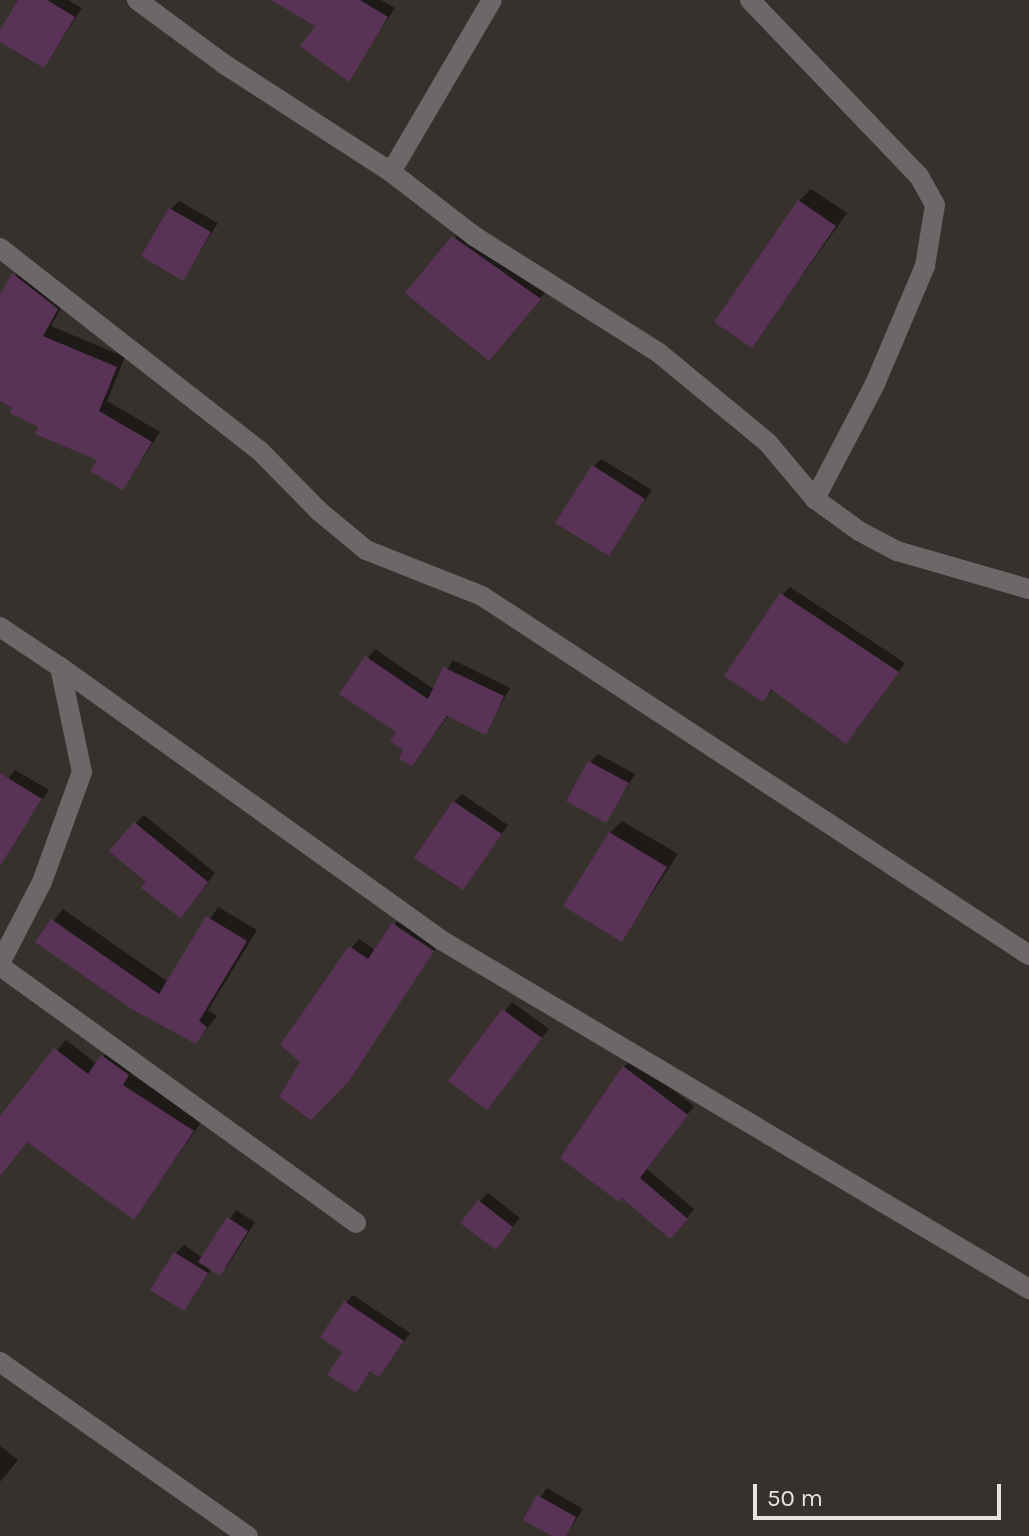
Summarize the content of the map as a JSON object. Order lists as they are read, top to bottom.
{
  "scale_bar": "50 m"
}
